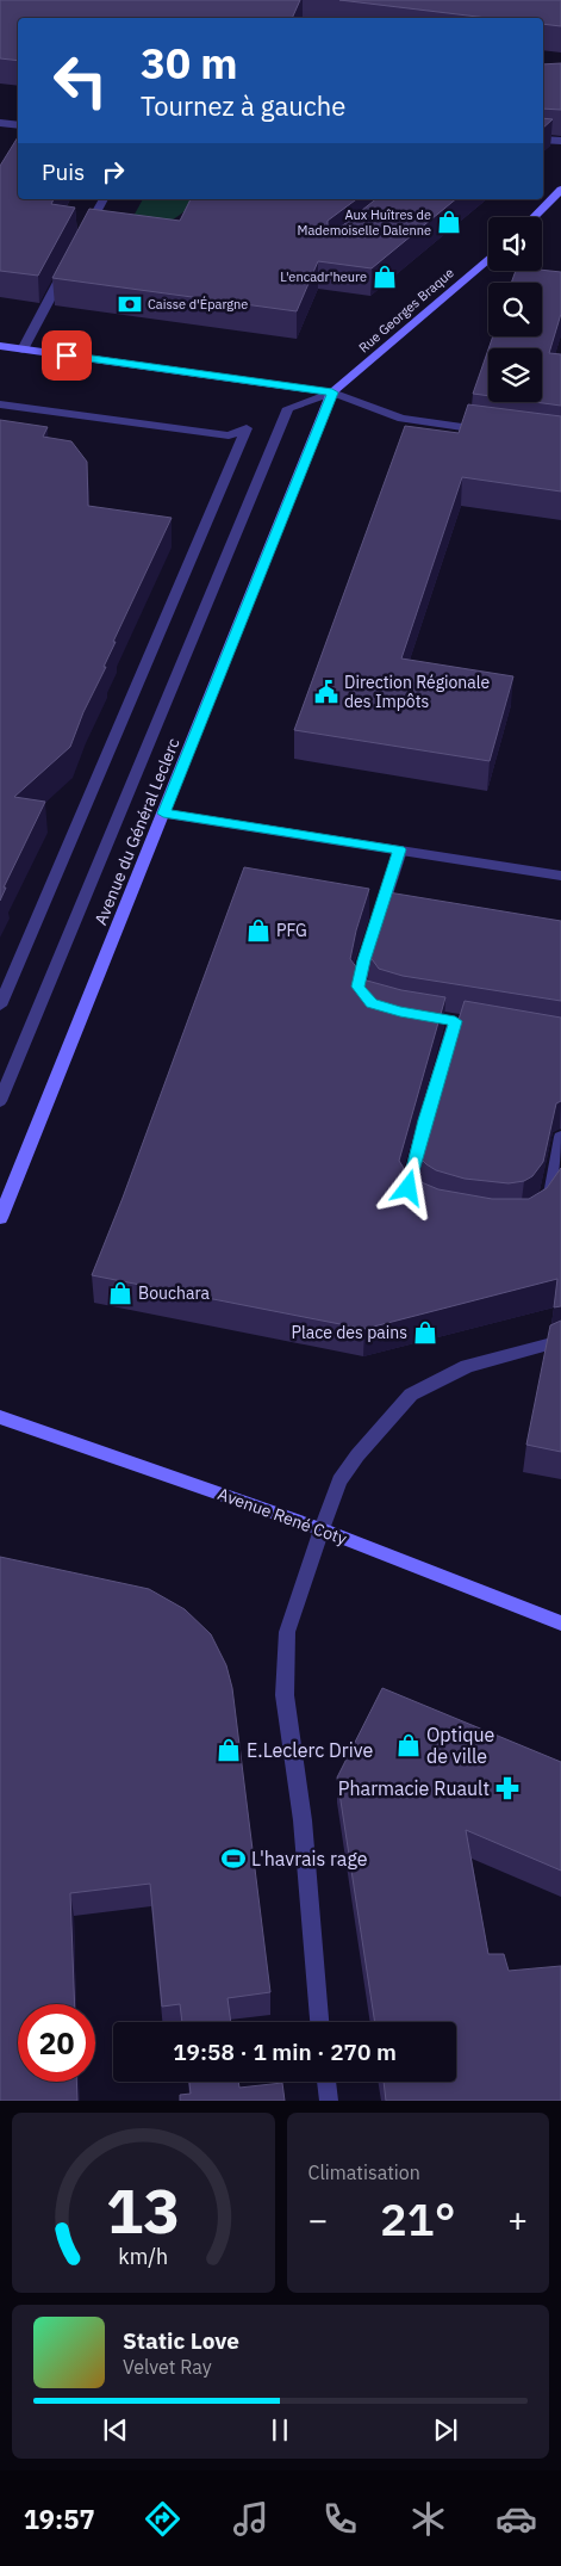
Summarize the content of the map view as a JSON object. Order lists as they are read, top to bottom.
{
  "streets": {
    "main road": ["Rue Georges Braque", "Avenue du Général Leclerc", "Avenue René Coty"]
  },
  "crossings": [
    ["Rue Georges Braque", "Avenue du Général Leclerc"]
  ],
  "places": {
    "shop": [
      "Aux Huîtres de Mademoiselle Dalenne",
      "L'encadr'heure",
      "PFG",
      "Bouchara",
      "Place des pains",
      "Optique de ville",
      "E.Leclerc Drive"
    ],
    "bank": ["Caisse d'Épargne"],
    "public building": ["Direction Régionale des Impôts"],
    "pharmacy": ["Pharmacie Ruault"],
    "sports": ["L'havrais rage"]
  },
  "page": {
    "turn": ["30 m", "Tournez à gauche"],
    "then": "Puis",
    "limit": "20",
    "trip": "19:58 · 1 min · 270 m",
    "tile": "Climatisation",
    "heat": ["−", "21°", "+"],
    "song": ["Static Love", "Velvet Ray"],
    "tabs": "19:57",
    "gauge": ["13", "km/h"]
  }
}
